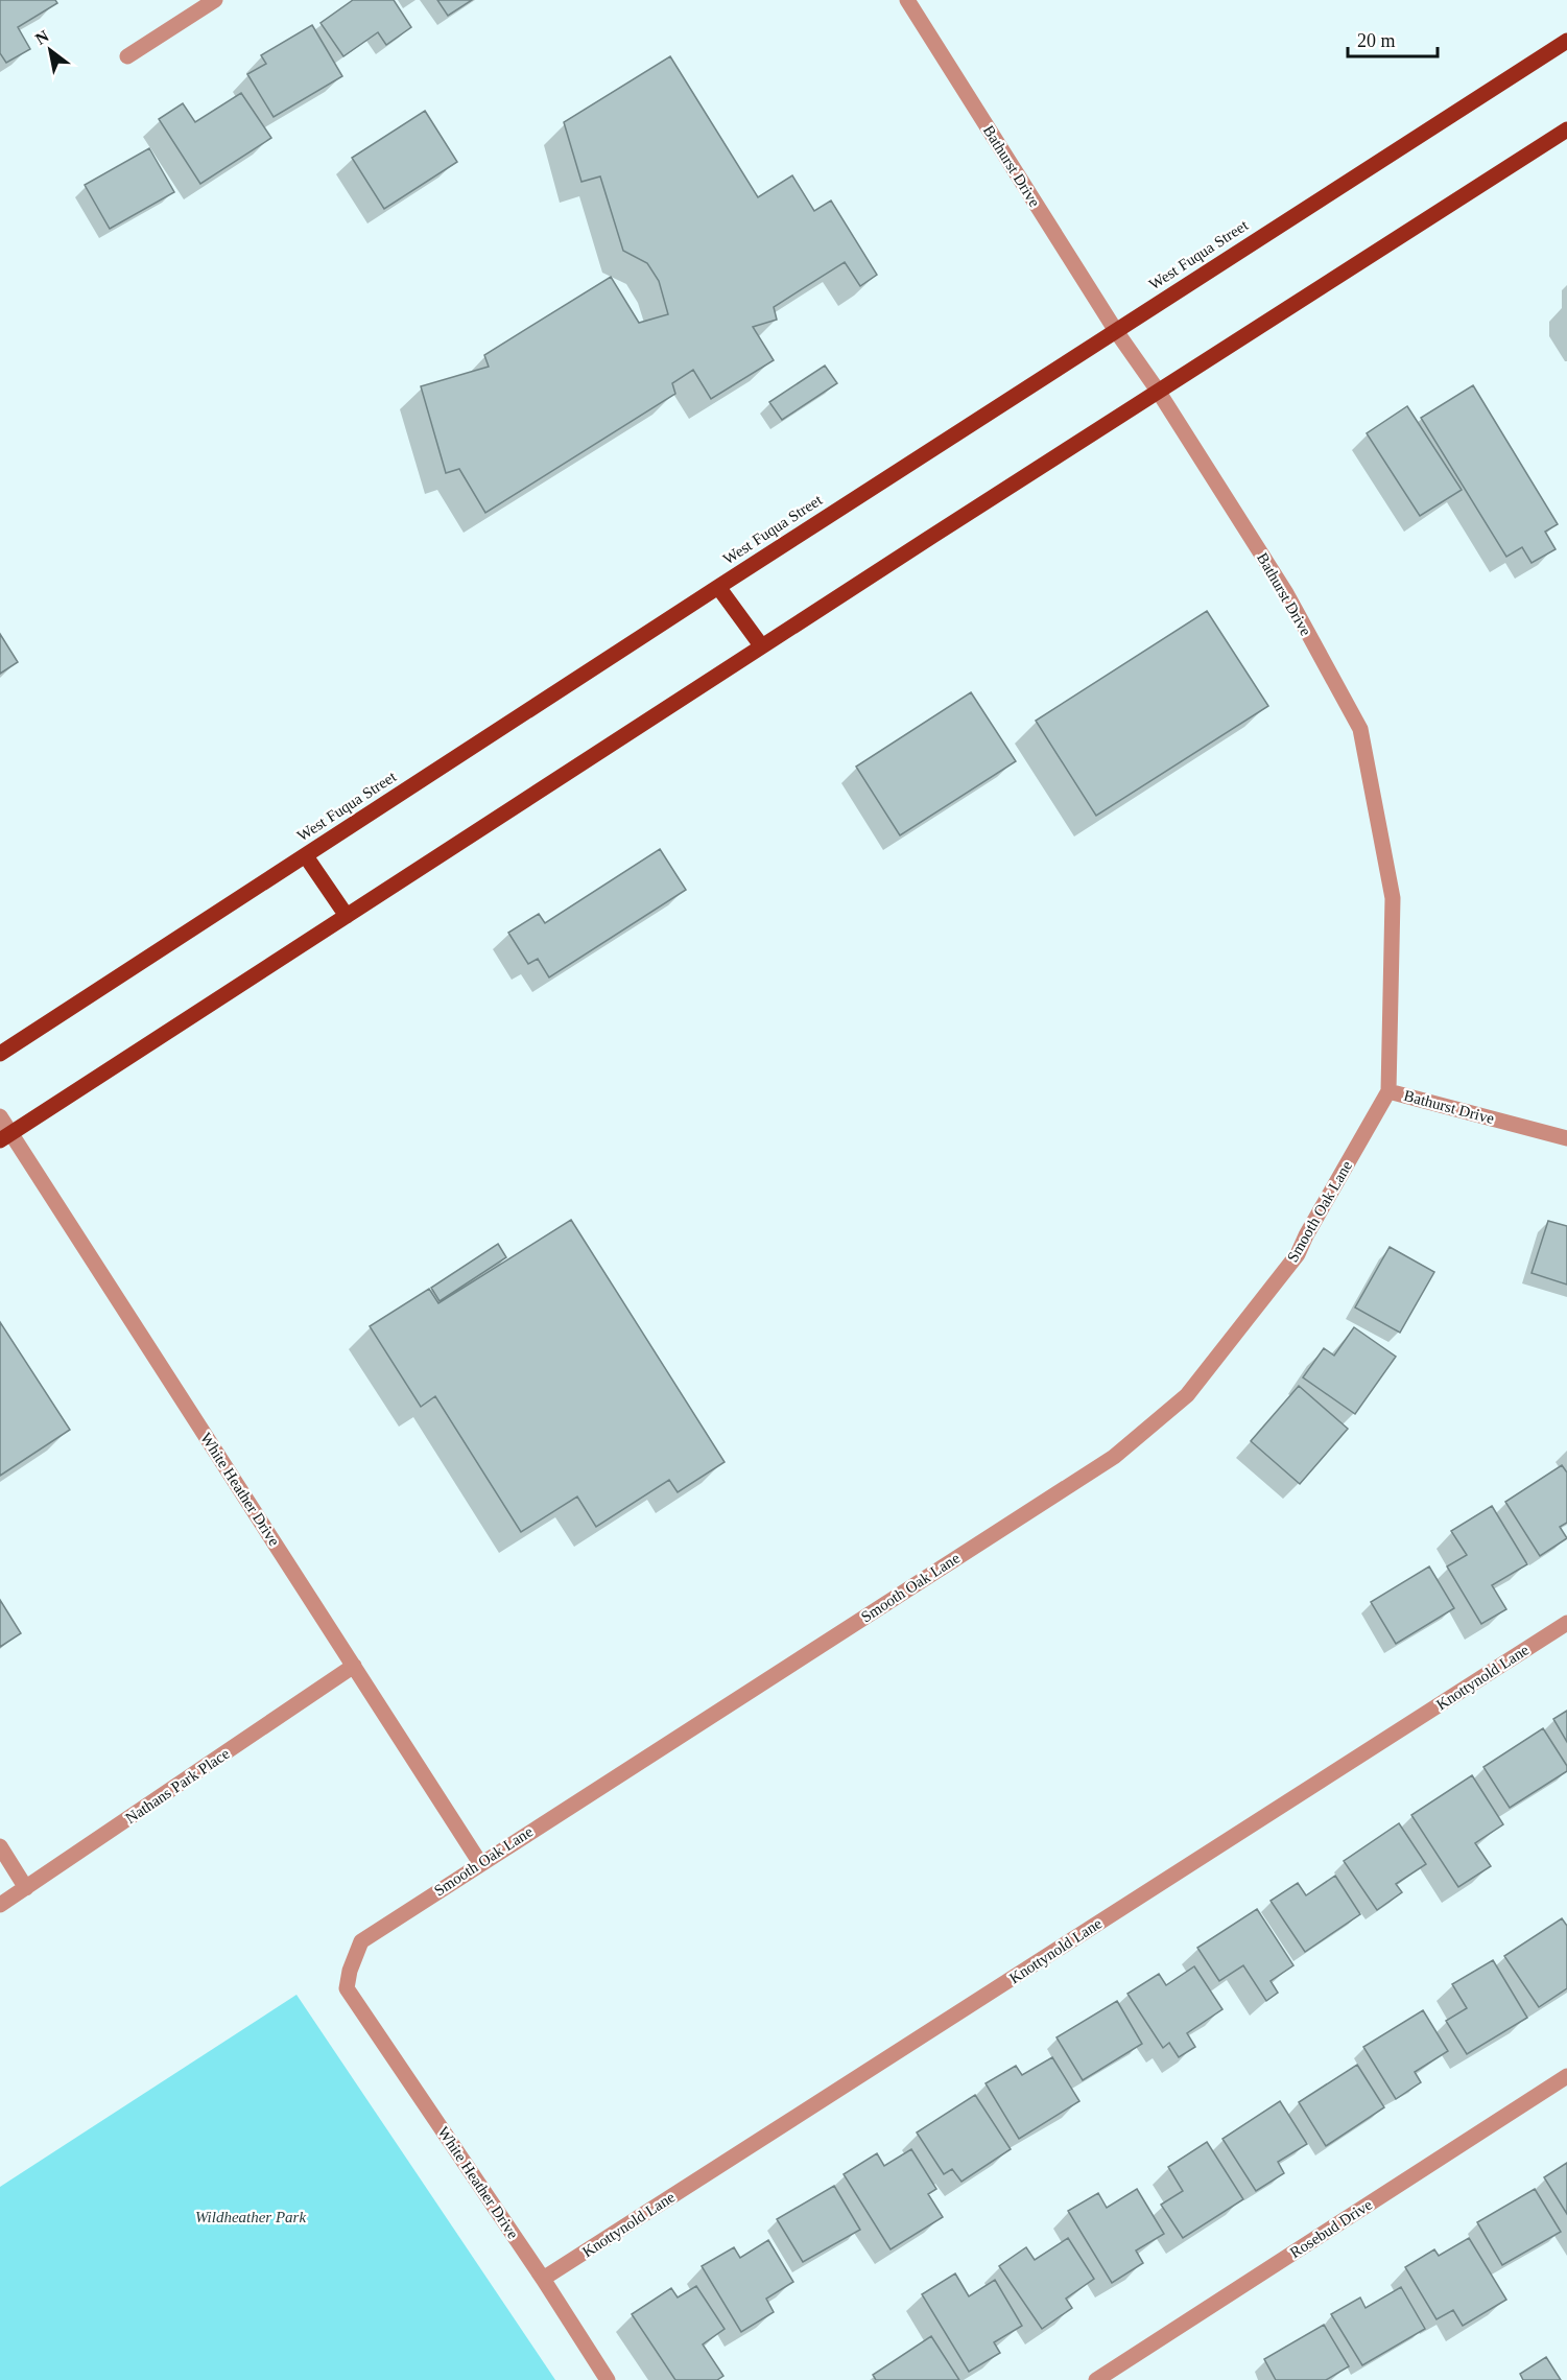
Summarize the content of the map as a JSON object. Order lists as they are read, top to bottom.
{
  "streets": {
    "main road": ["West Fuqua Street"],
    "street": [
      "Bathurst Drive",
      "Smooth Oak Lane",
      "White Heather Drive",
      "Knottynold Lane",
      "Nathans Park Place",
      "Rosebud Drive"
    ]
  },
  "crossings": [
    ["Bathurst Drive", "West Fuqua Street"],
    ["Bathurst Drive", "Smooth Oak Lane"],
    ["Smooth Oak Lane", "White Heather Drive"],
    ["White Heather Drive", "Knottynold Lane"],
    ["White Heather Drive", "Nathans Park Place"]
  ],
  "parks": ["Wildheather Park"],
  "scale_bar": "20 m",
  "north": "top left"
}
